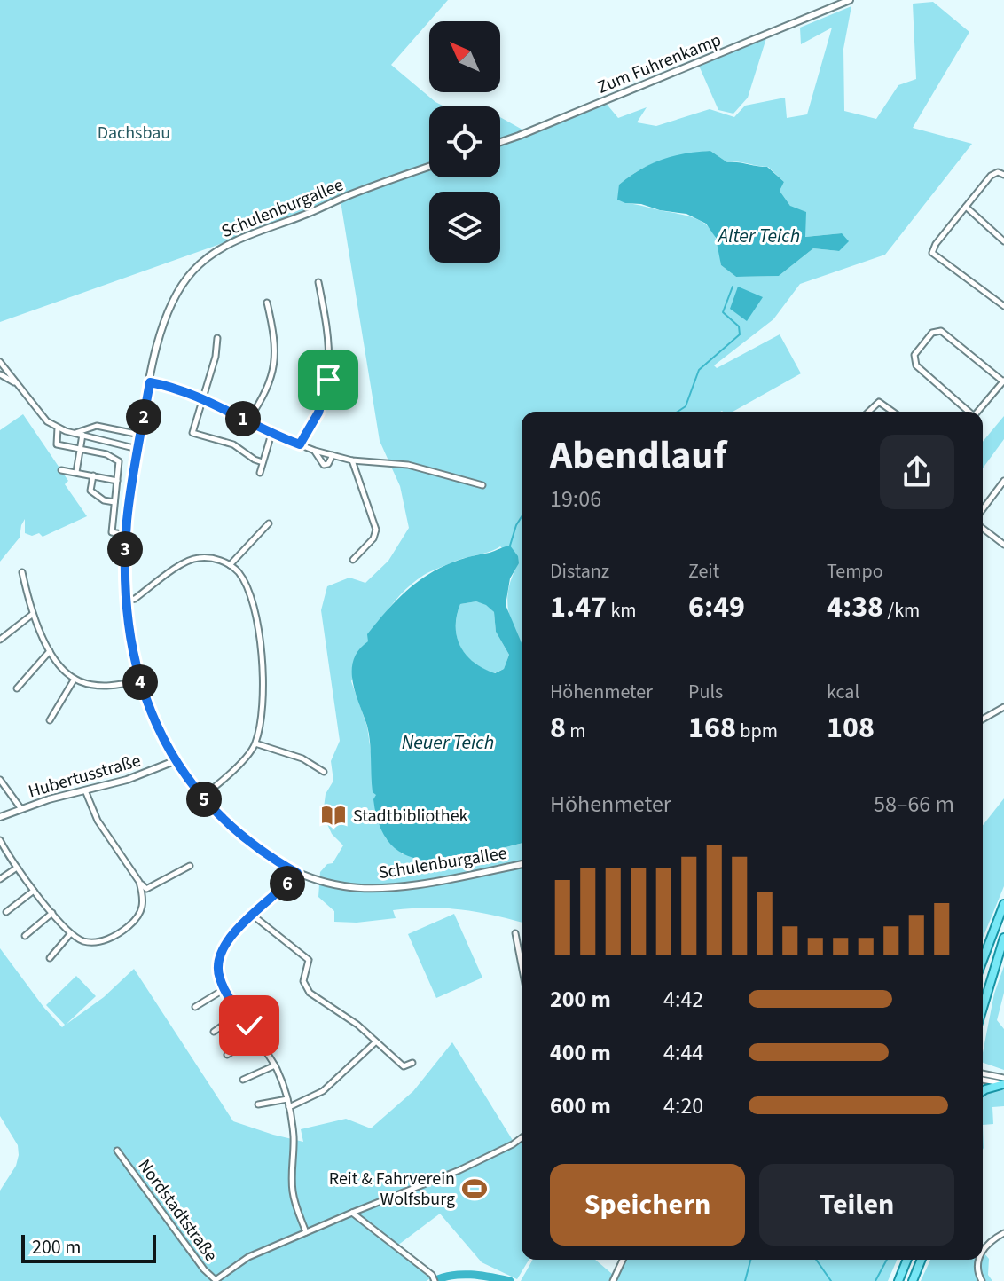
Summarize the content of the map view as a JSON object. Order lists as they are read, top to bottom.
{
  "streets": {
    "street": [
      "Zum Fuhrenkamp",
      "Schulenburgallee",
      "Hubertusstraße",
      "Nordstadtstraße"
    ]
  },
  "crossings": [
    ["Schulenburgallee", "Hubertusstraße"]
  ],
  "water": ["Alter Teich", "Neuer Teich"],
  "parks": ["Dachsbau"],
  "places": {
    "library": ["Stadtbibliothek"],
    "sports": ["Reit & Fahrverein Wolfsburg"]
  },
  "scale_bar": "200 m",
  "north": "top left",
  "page": {
    "pins": [
      "2",
      "1",
      "3",
      "4",
      "5",
      "6"
    ],
    "heading": ["Abendlauf", "19:06"],
    "stats": [
      ["Distanz", "1.47 km"],
      ["Zeit", "6:49"],
      ["Tempo", "4:38 /km"],
      ["Höhenmeter", "8 m"],
      ["Puls", "168 bpm"],
      ["kcal", "108"]
    ],
    "chart": ["Höhenmeter", "58–66 m"],
    "list": [
      {
        "name": "200 m",
        "note": "4:42"
      },
      {
        "name": "400 m",
        "note": "4:44"
      },
      {
        "name": "600 m",
        "note": "4:20"
      }
    ],
    "buttons": ["Speichern", "Teilen"],
    "scale": "200 m"
  }
}
